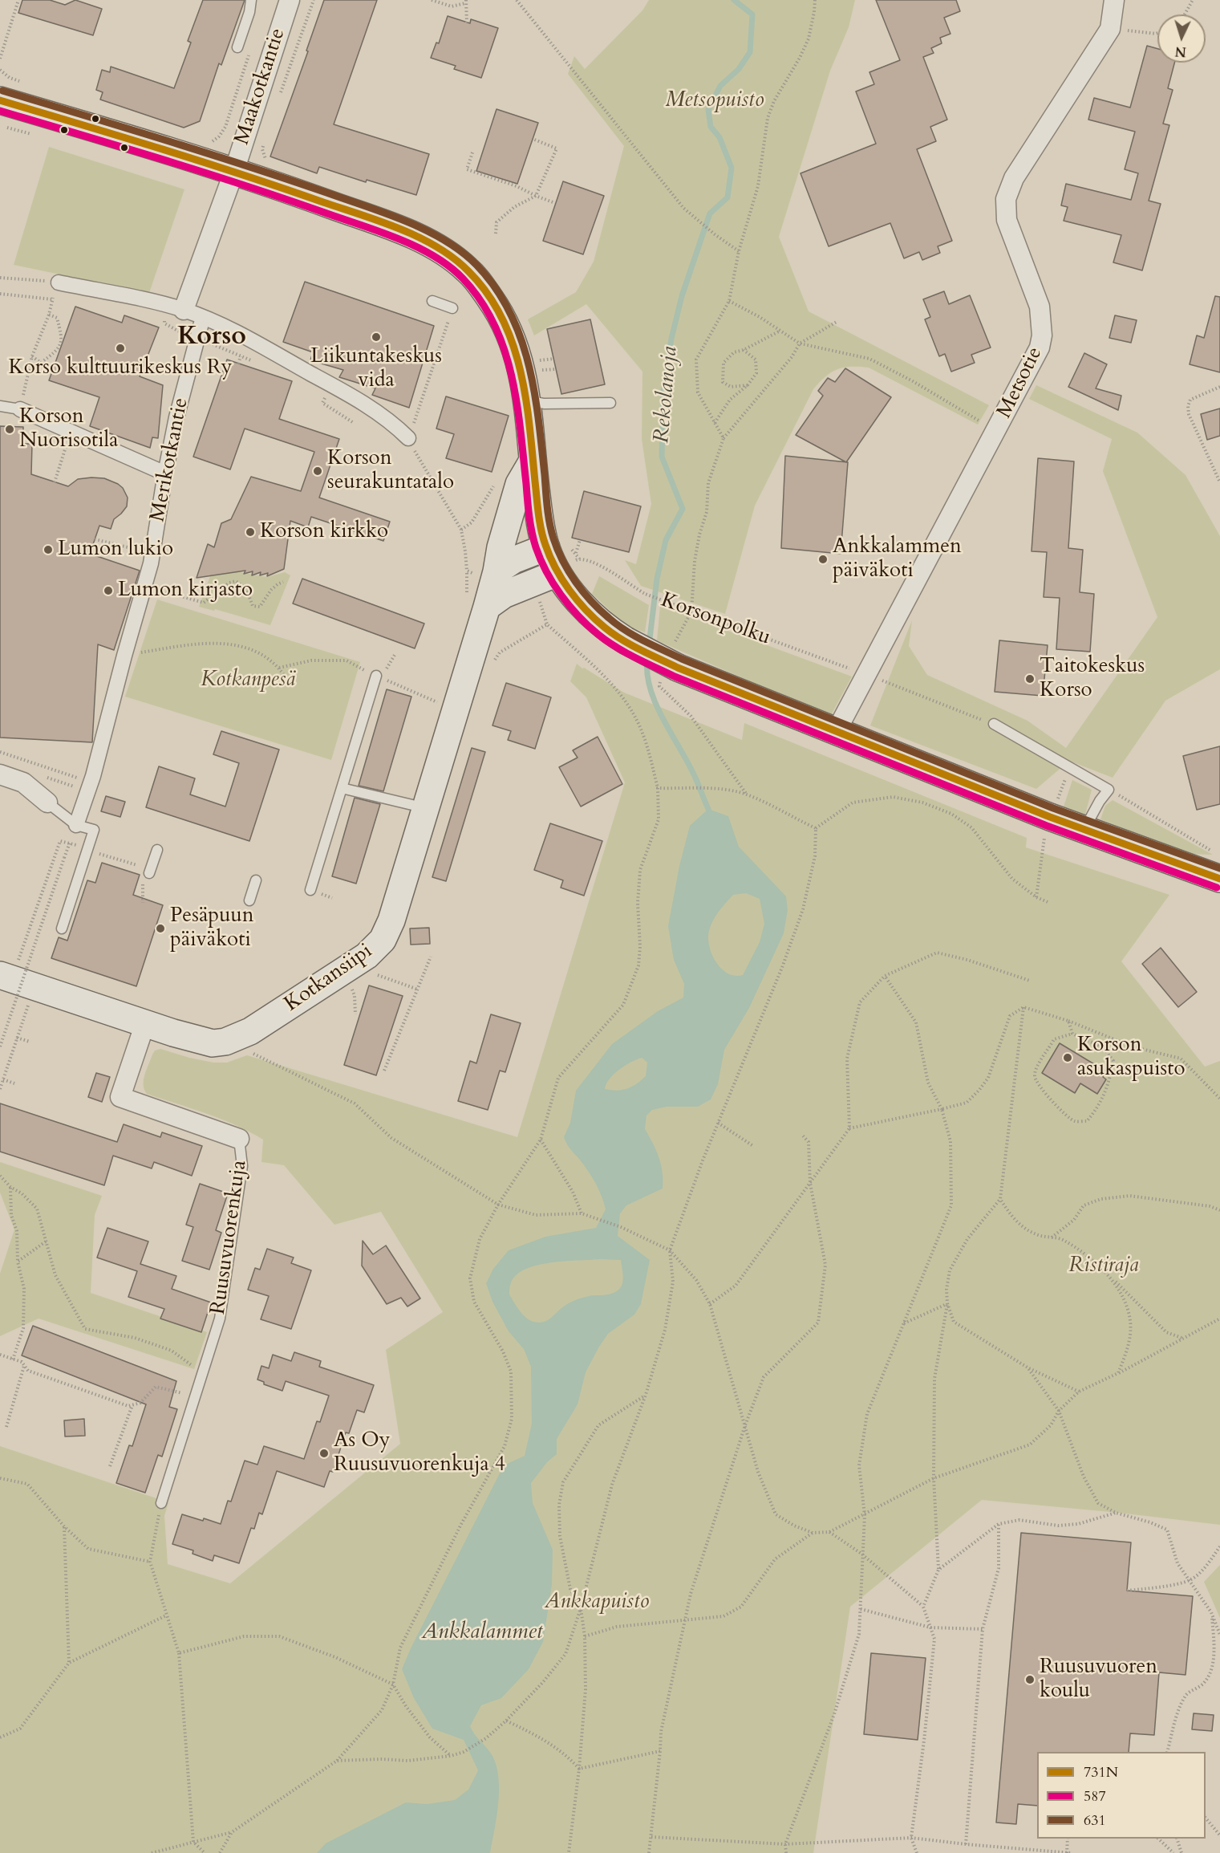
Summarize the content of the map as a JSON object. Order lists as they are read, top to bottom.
{
  "streets": {
    "main road": ["Kotkansiipi"],
    "street": [
      "Maakotkantie",
      "Metsotie",
      "Merikotkantie",
      "Ruusuvuorenkuja"
    ],
    "path": ["Korsonpolku"]
  },
  "crossings": [
    ["Metsotie", "Korsonpolku"],
    ["Kotkansiipi", "Ruusuvuorenkuja"]
  ],
  "districts": ["Korso"],
  "water": ["Rekolanoja", "Ankkalammet"],
  "parks": [
    "Metsopuisto",
    "Kotkanpesä",
    "Ristiraja",
    "Ankkapuisto"
  ],
  "places": [
    "Liikuntakeskus vida",
    "Korso kulttuurikeskus Ry",
    "Korson Nuorisotila",
    "Korson seurakuntatalo",
    "Korson kirkko",
    "Lumon lukio",
    "Ankkalammen päiväkoti",
    "Lumon kirjasto",
    "Taitokeskus Korso",
    "Pesäpuun päiväkoti",
    "Korson asukaspuisto",
    "As Oy Ruusuvuorenkuja 4",
    "Ruusuvuoren koulu"
  ],
  "lines": ["transit line 631", "transit line 731N", "transit line 587"],
  "legend": ["731N", "587", "631"],
  "north": "bottom"
}
